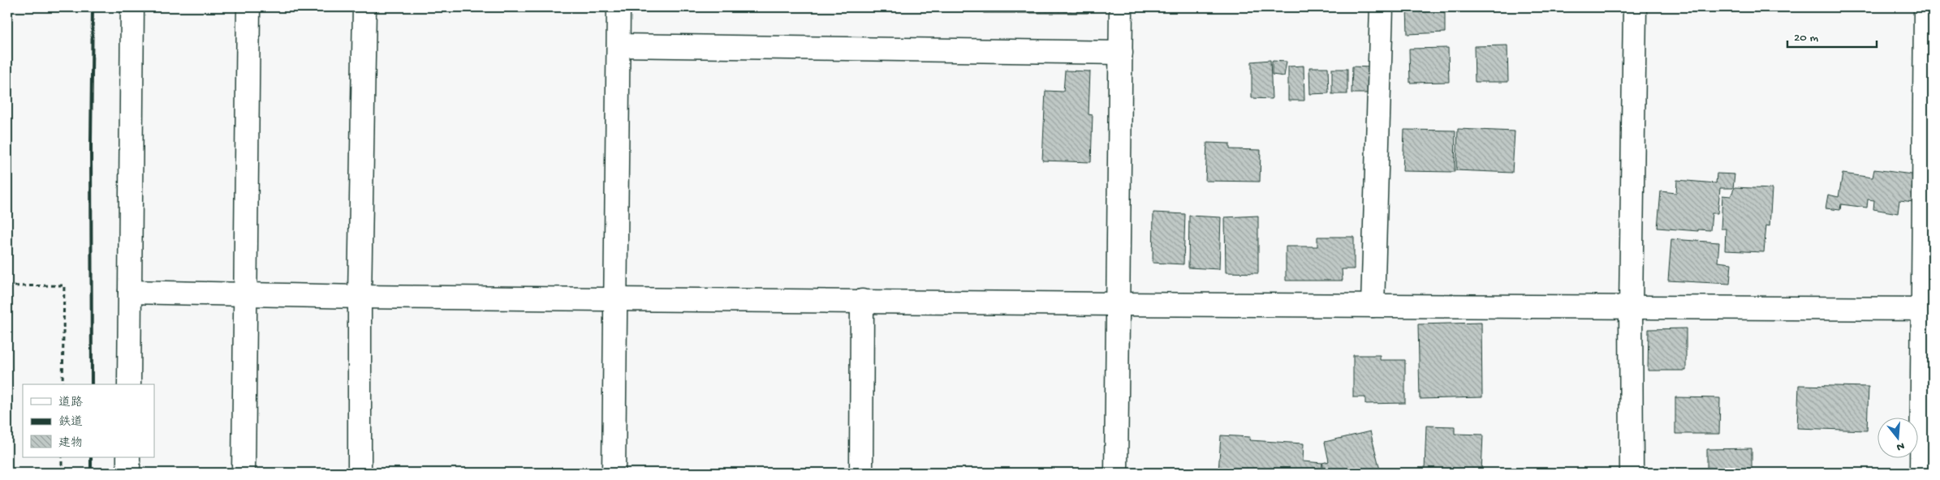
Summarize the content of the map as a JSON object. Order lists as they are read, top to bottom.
{
  "legend": ["道路", "鉄道", "建物"],
  "scale_bar": "20 m",
  "north": "bottom"
}
